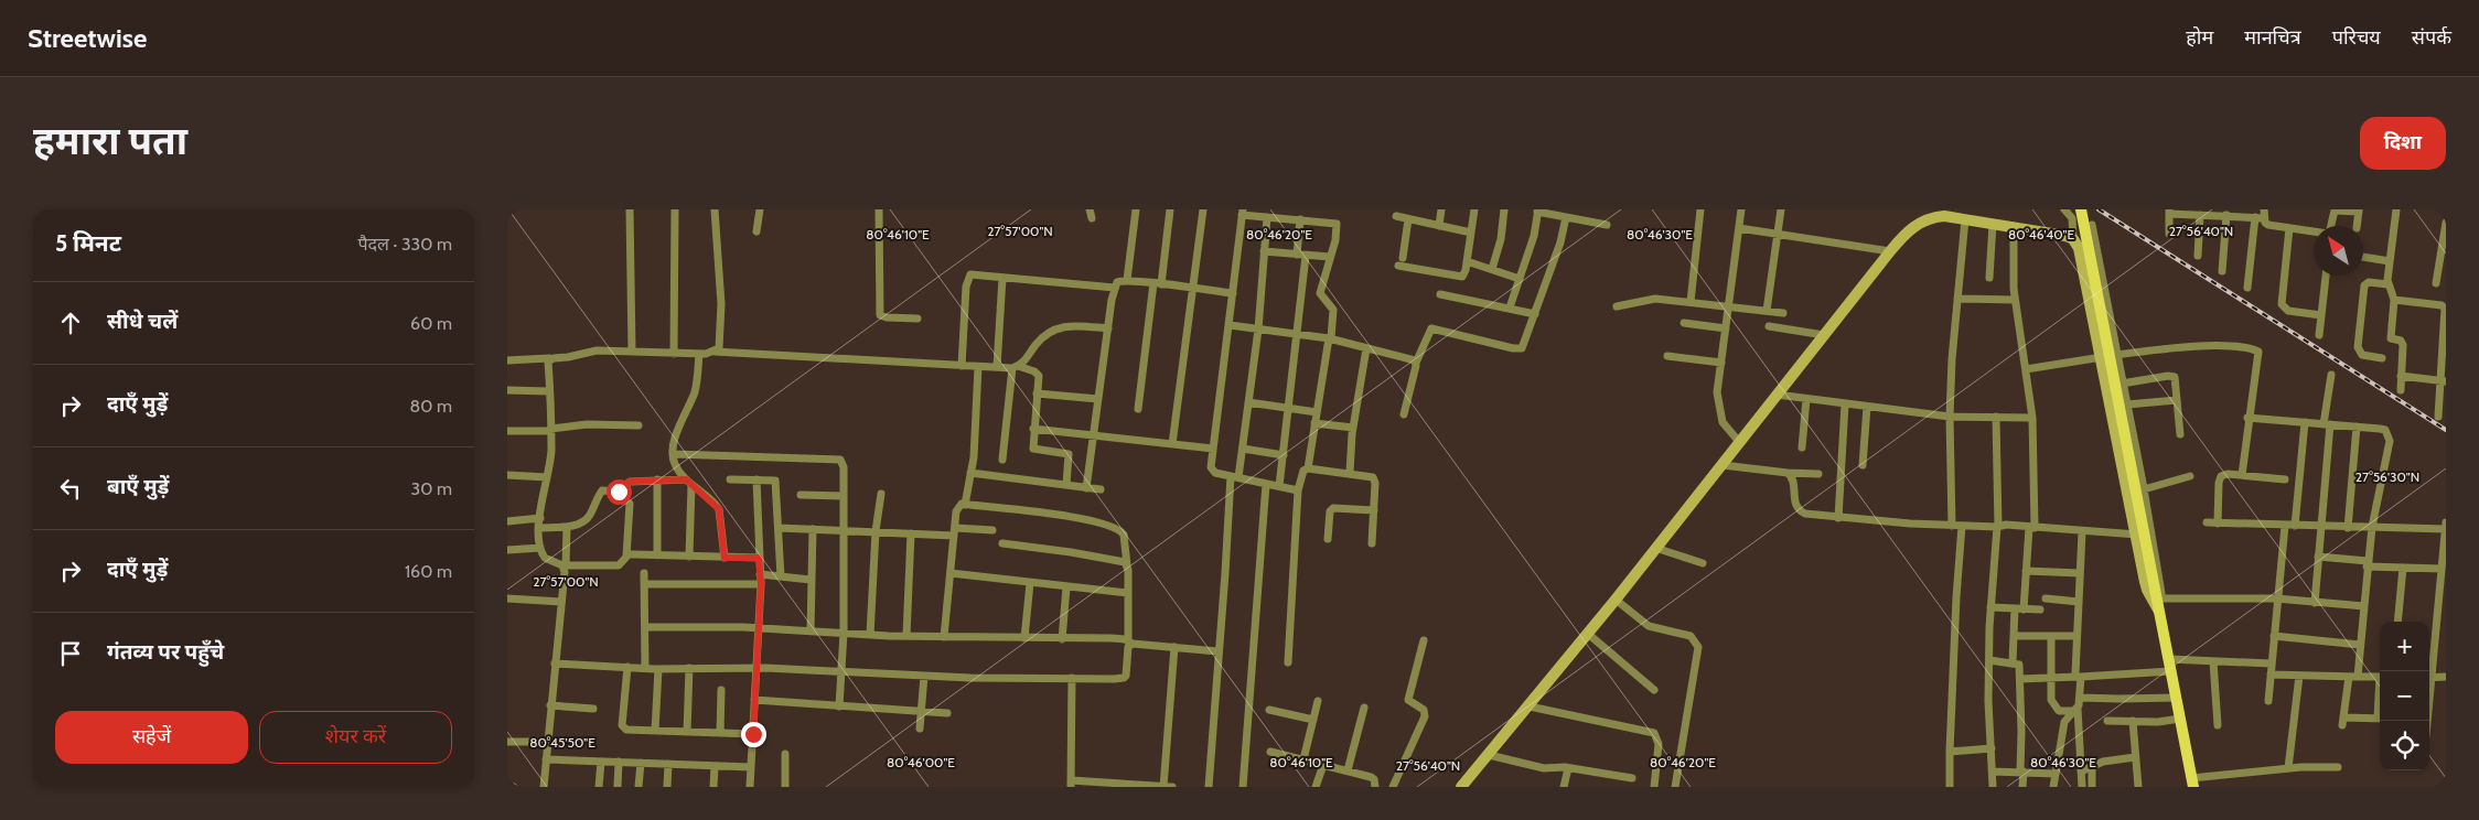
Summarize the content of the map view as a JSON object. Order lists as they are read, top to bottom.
{
  "north": "top left",
  "page": {
    "header": "Streetwise",
    "nav": [
      "होम",
      "मानचित्र",
      "परिचय",
      "संपर्क"
    ],
    "title": "हमारा पता",
    "buttons": [
      "दिशा",
      ["सहेजें", "शेयर करें"]
    ],
    "heading": ["5 मिनट", "पैदल · 330 m"],
    "list": [
      ["सीधे चलें", "60 m"],
      ["दाएँ मुड़ें", "80 m"],
      ["बाएँ मुड़ें", "30 m"],
      ["दाएँ मुड़ें", "160 m"],
      "गंतव्य पर पहुँचे"
    ],
    "map_buttons": ["+", "−"]
  },
  "coordinates": [
    "27°57'00\"N",
    "27°56'40\"N",
    "80°46'10\"E",
    "80°46'20\"E",
    "80°46'30\"E",
    "80°46'40\"E",
    "27°56'30\"N",
    "80°45'50\"E",
    "80°46'00\"E"
  ]
}
